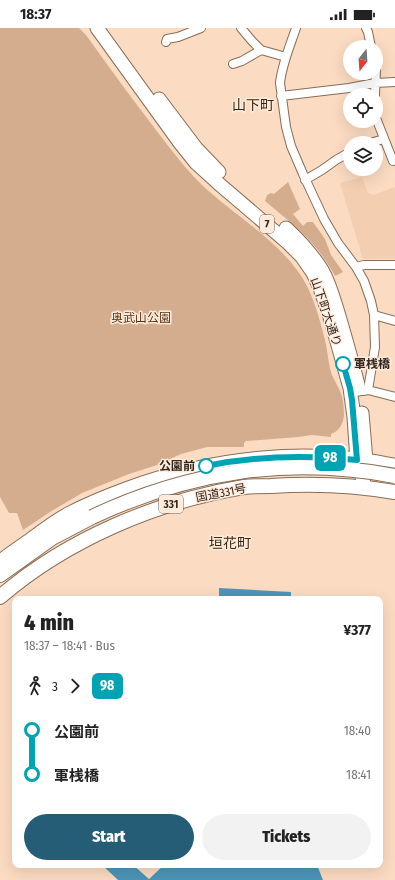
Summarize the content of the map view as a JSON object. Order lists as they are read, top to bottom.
{
  "streets": {
    "highway": ["国道331号", "331"],
    "main road": ["7", "山下町大通り"]
  },
  "crossings": [
    ["山下町大通り", "国道331号"],
    ["山下町大通り", "331"]
  ],
  "districts": ["山下町", "垣花町"],
  "parks": ["奥武山公園"],
  "places": ["軍桟橋", "公園前"],
  "lines": ["bus line 98"],
  "north": "bottom",
  "page": {
    "status": "18:37",
    "on_map": "98",
    "heading": ["4 min", "18:37 – 18:41 · Bus", "¥377"],
    "legs": ["3", "98"],
    "list": [
      {
        "name": "公園前",
        "value": "18:40"
      },
      {
        "name": "軍桟橋",
        "value": "18:41"
      }
    ],
    "buttons": ["Start", "Tickets"]
  }
}
